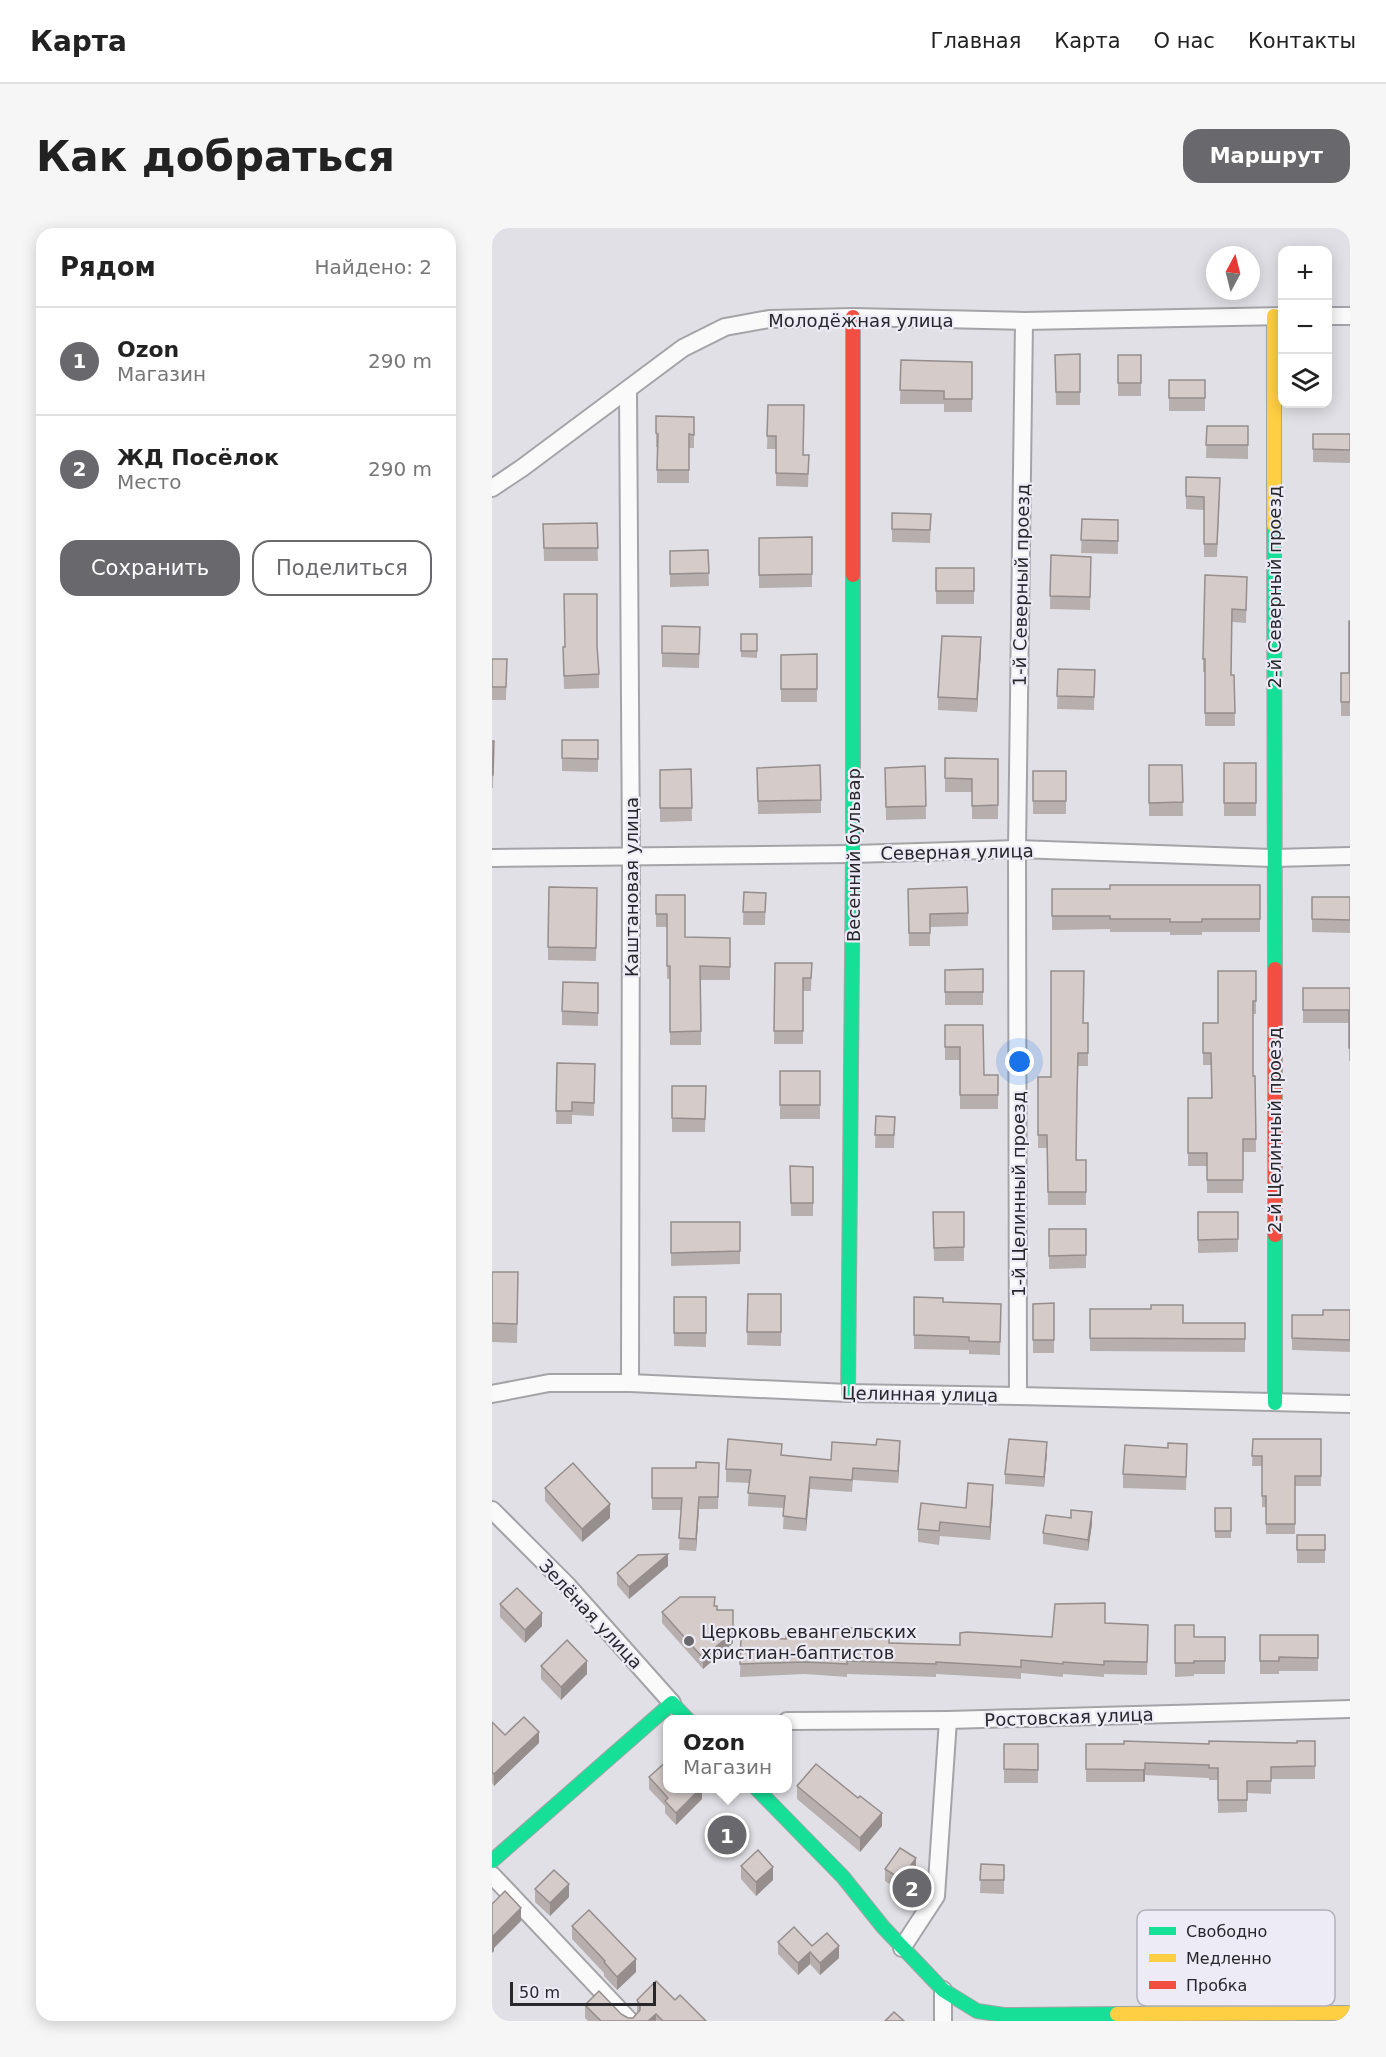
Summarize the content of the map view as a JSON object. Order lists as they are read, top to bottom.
{
  "streets": {
    "street": [
      "Молодёжная улица",
      "1-й Северный проезд",
      "2-й Северный проезд",
      "Северная улица",
      "Весенний бульвар",
      "Каштановая улица",
      "2-й Целинный проезд",
      "1-й Целинный проезд",
      "Целинная улица",
      "Зелёная улица",
      "Ростовская улица"
    ]
  },
  "crossings": [
    ["Молодёжная улица", "1-й Северный проезд"],
    ["Молодёжная улица", "2-й Северный проезд"],
    ["Молодёжная улица", "Весенний бульвар"],
    ["Молодёжная улица", "Каштановая улица"],
    ["1-й Северный проезд", "Северная улица"],
    ["1-й Северный проезд", "1-й Целинный проезд"],
    ["2-й Северный проезд", "Северная улица"],
    ["2-й Северный проезд", "2-й Целинный проезд"],
    ["Северная улица", "Весенний бульвар"],
    ["Северная улица", "Каштановая улица"],
    ["Северная улица", "2-й Целинный проезд"],
    ["Северная улица", "1-й Целинный проезд"],
    ["Весенний бульвар", "Целинная улица"],
    ["Каштановая улица", "Целинная улица"],
    ["2-й Целинный проезд", "Целинная улица"],
    ["1-й Целинный проезд", "Целинная улица"]
  ],
  "places": ["Церковь евангельских христиан-баптистов"],
  "legend": ["Свободно", "Медленно", "Пробка"],
  "scale_bar": "50 m",
  "north": "top",
  "page": {
    "header": "Карта",
    "nav": [
      "Главная",
      "Карта",
      "О нас",
      "Контакты"
    ],
    "buttons": [
      "Маршрут",
      ["Сохранить", "Поделиться"]
    ],
    "title": "Как добраться",
    "heading": ["Рядом", "Найдено: 2"],
    "map_buttons": ["+", "−"],
    "list": [
      {
        "mark": "1",
        "name": "Ozon",
        "note": "Магазин",
        "value": "290 m"
      },
      {
        "mark": "2",
        "name": "ЖД Посёлок",
        "note": "Место",
        "value": "290 m"
      }
    ],
    "popup": ["Ozon", "Магазин"],
    "pins": ["1", "2"],
    "scale": "50 m"
  }
}
